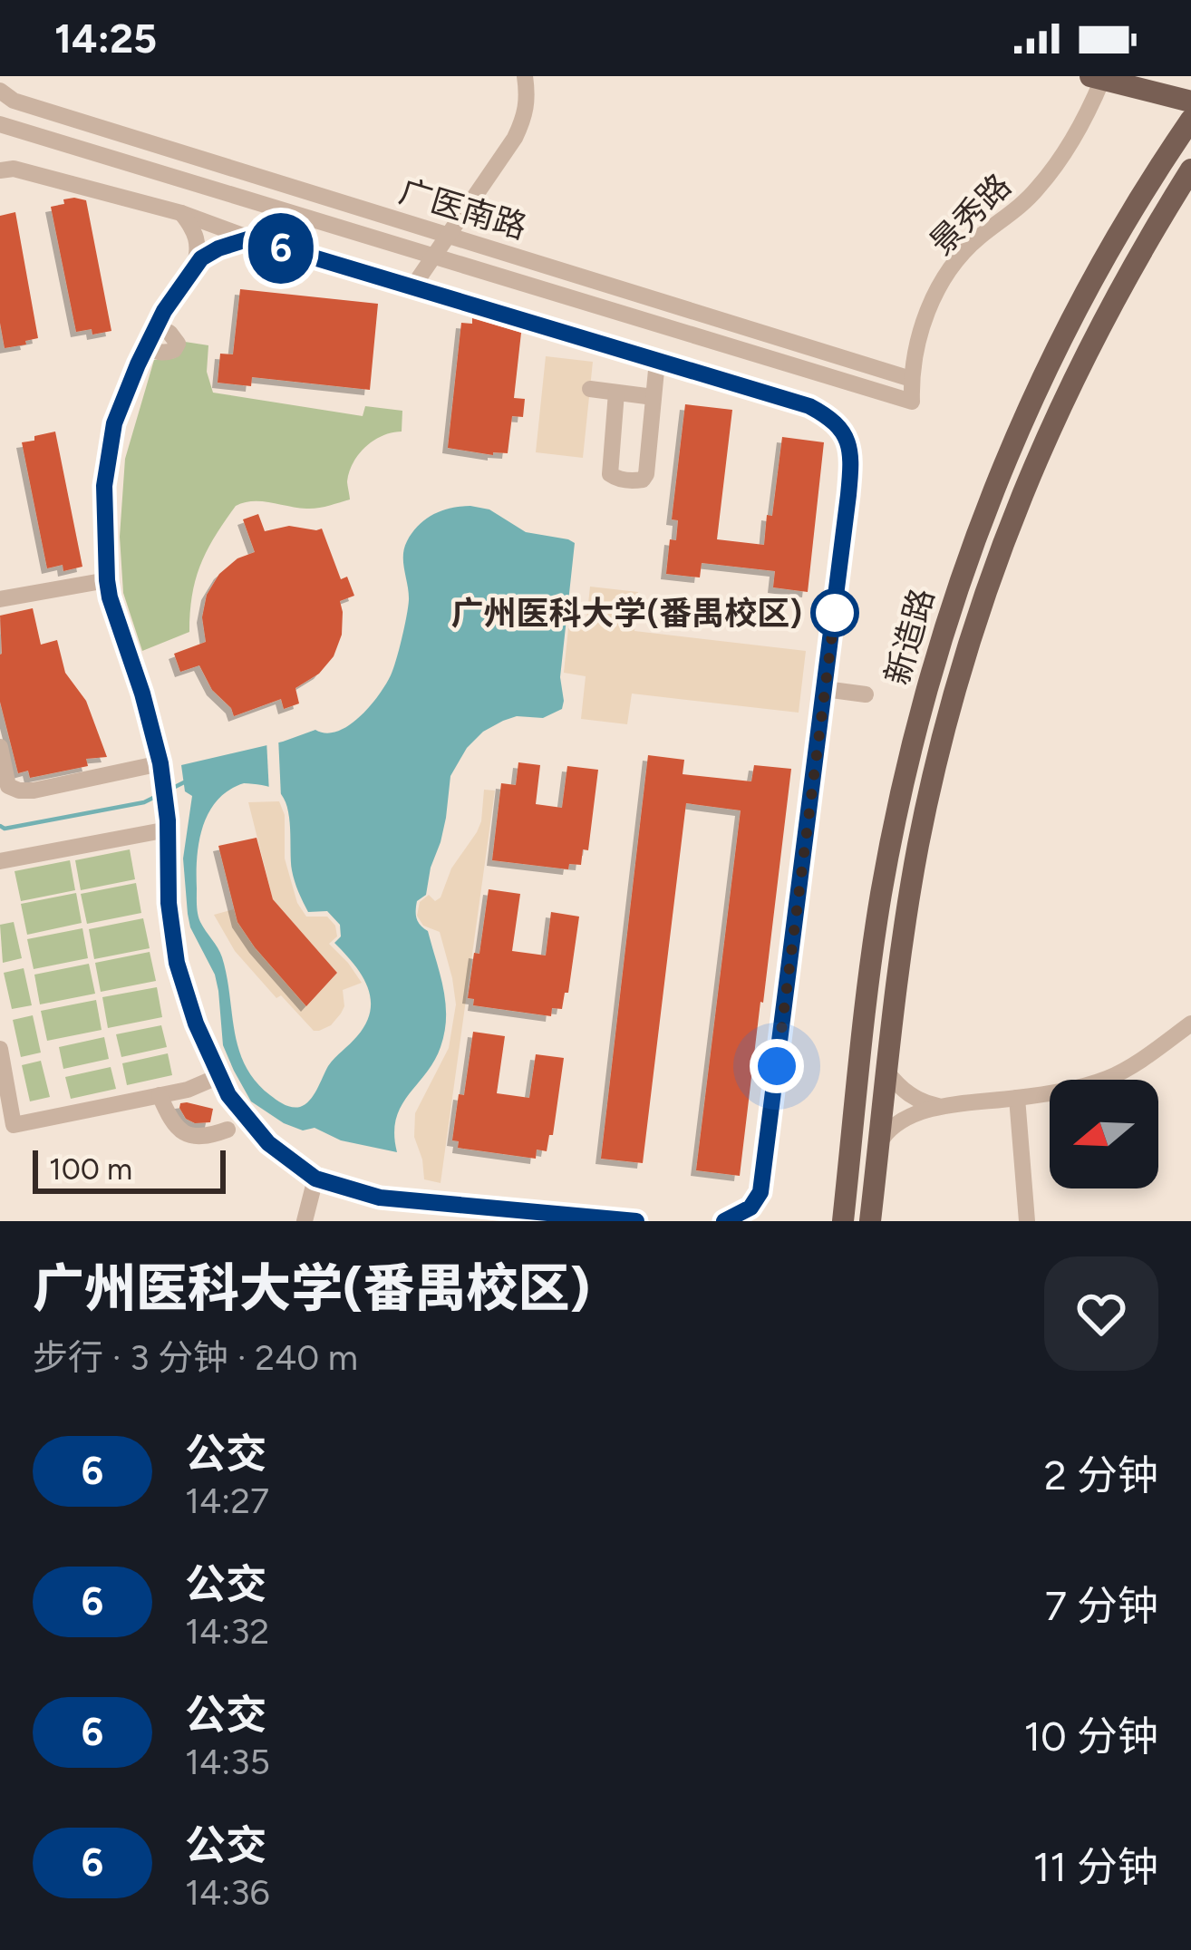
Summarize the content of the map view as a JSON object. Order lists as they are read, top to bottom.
{
  "streets": {
    "main road": ["新造路"],
    "street": ["广医南路", "景秀路"]
  },
  "crossings": [
    ["广医南路", "景秀路"]
  ],
  "places": ["广州医科大学(番禺校区)"],
  "lines": ["bus line 6"],
  "scale_bar": "100 m",
  "north": "left",
  "page": {
    "status": "14:25",
    "on_map": "6",
    "scale": "100 m",
    "heading": ["广州医科大学(番禺校区)", "步行 · 3 分钟 · 240 m"],
    "list": [
      {
        "mark": "6",
        "name": "公交",
        "note": "14:27",
        "value": "2 分钟"
      },
      {
        "mark": "6",
        "name": "公交",
        "note": "14:32",
        "value": "7 分钟"
      },
      {
        "mark": "6",
        "name": "公交",
        "note": "14:35",
        "value": "10 分钟"
      },
      {
        "mark": "6",
        "name": "公交",
        "note": "14:36",
        "value": "11 分钟"
      }
    ]
  }
}
